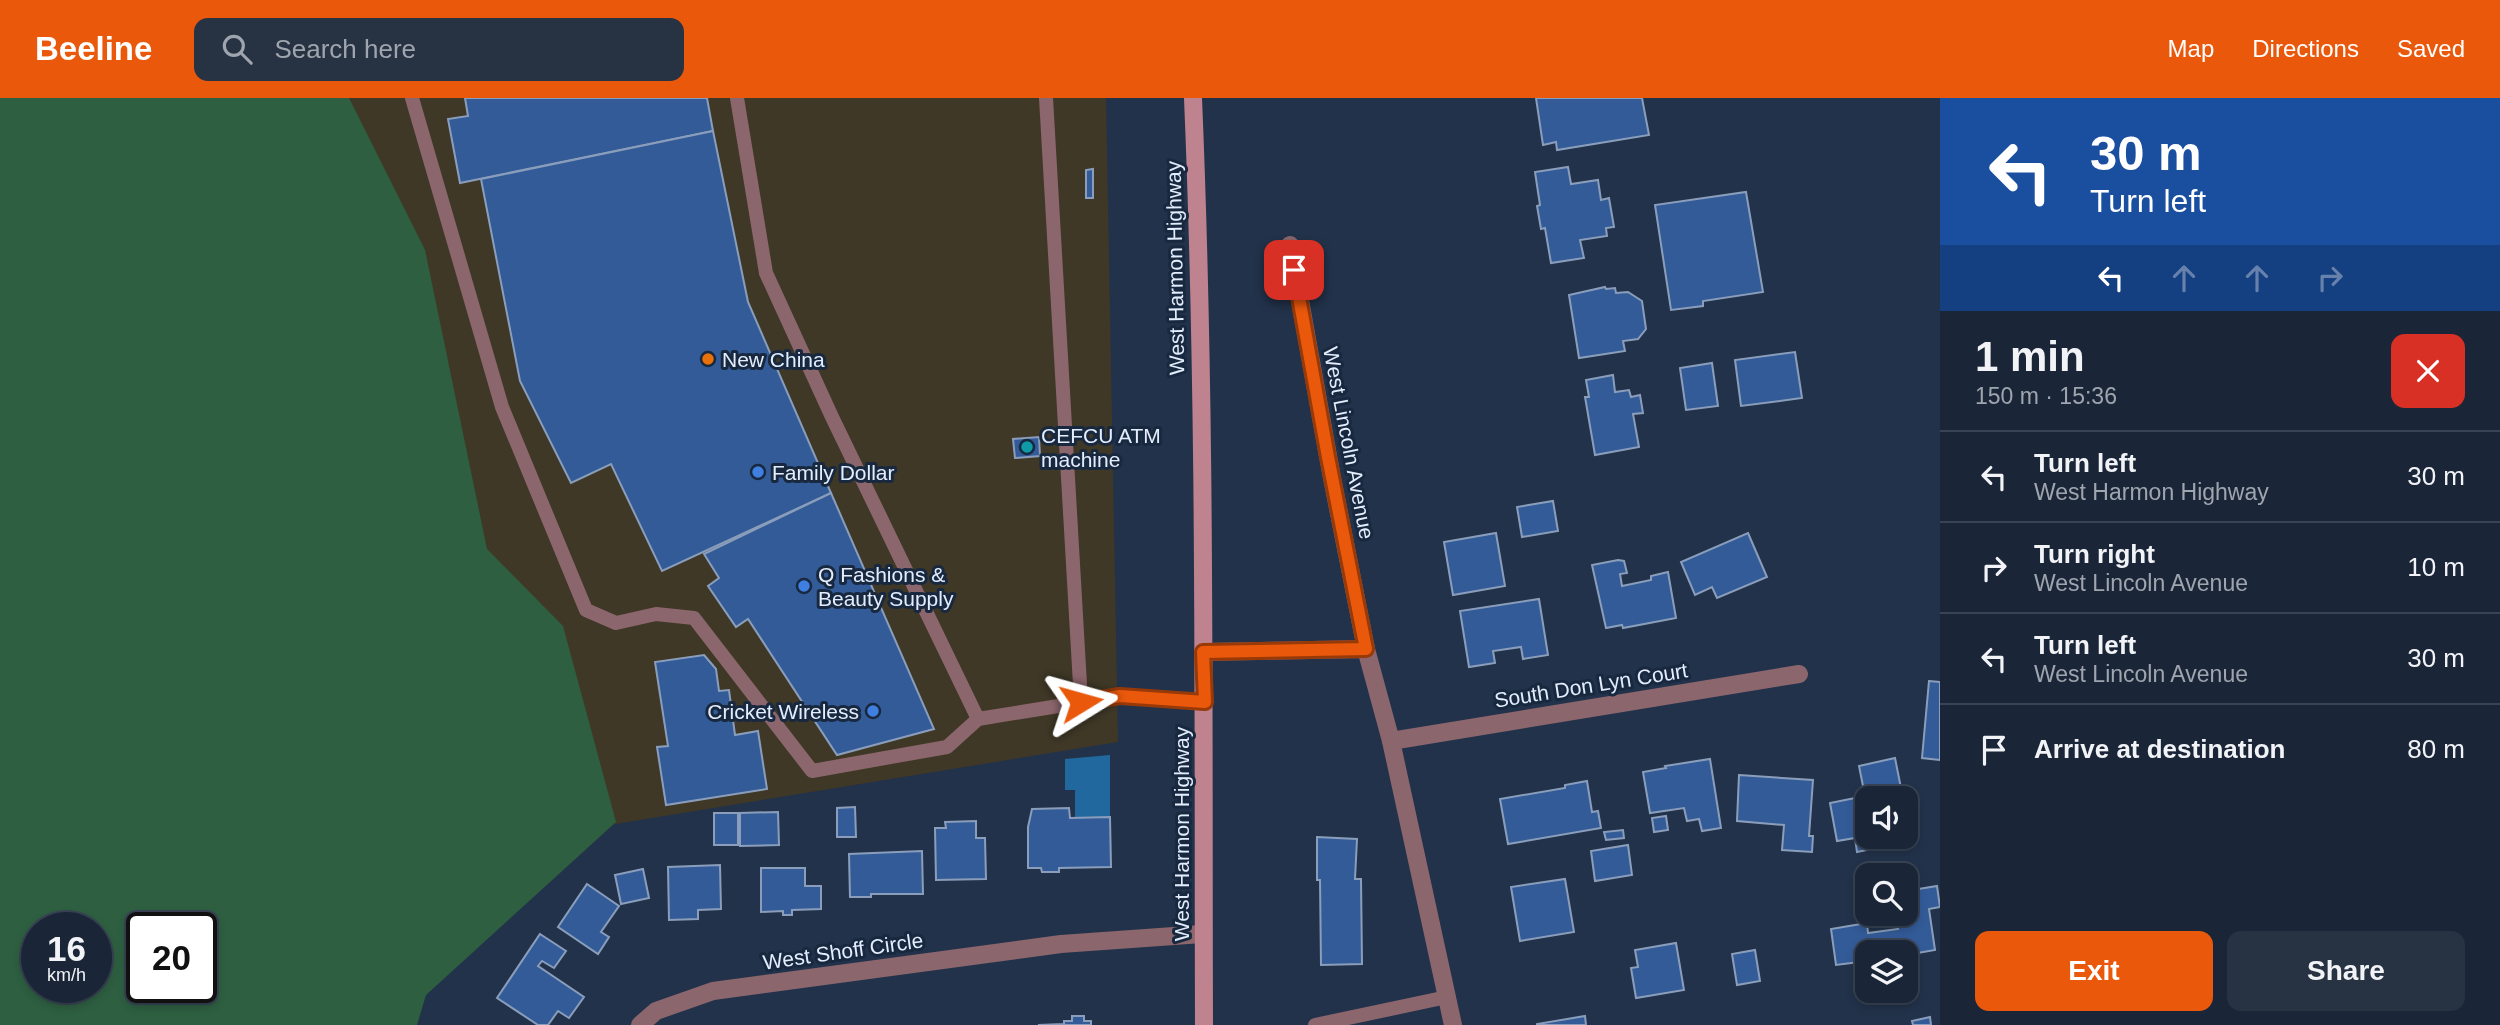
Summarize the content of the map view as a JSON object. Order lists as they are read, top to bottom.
{
  "streets": {
    "main road": ["West Harmon Highway"],
    "street": ["West Lincoln Avenue", "South Don Lyn Court", "West Shoff Circle"]
  },
  "crossings": [
    ["West Harmon Highway", "West Shoff Circle"],
    ["West Lincoln Avenue", "South Don Lyn Court"]
  ],
  "places": [
    "New China",
    "CEFCU ATM machine",
    "Family Dollar",
    "Q Fashions & Beauty Supply",
    "Cricket Wireless"
  ],
  "page": {
    "header": "Beeline",
    "search": "Search here",
    "nav": ["Map", "Directions", "Saved"],
    "turn": ["30 m", "Turn left"],
    "heading": ["1 min", "150 m · 15:36"],
    "list": [
      {
        "name": "Turn left",
        "note": "West Harmon Highway",
        "value": "30 m"
      },
      {
        "name": "Turn right",
        "note": "West Lincoln Avenue",
        "value": "10 m"
      },
      {
        "name": "Turn left",
        "note": "West Lincoln Avenue",
        "value": "30 m"
      },
      {
        "name": "Arrive at destination",
        "value": "80 m"
      }
    ],
    "speed": "16 km/h",
    "limit": "20",
    "buttons": ["Exit", "Share"]
  }
}
